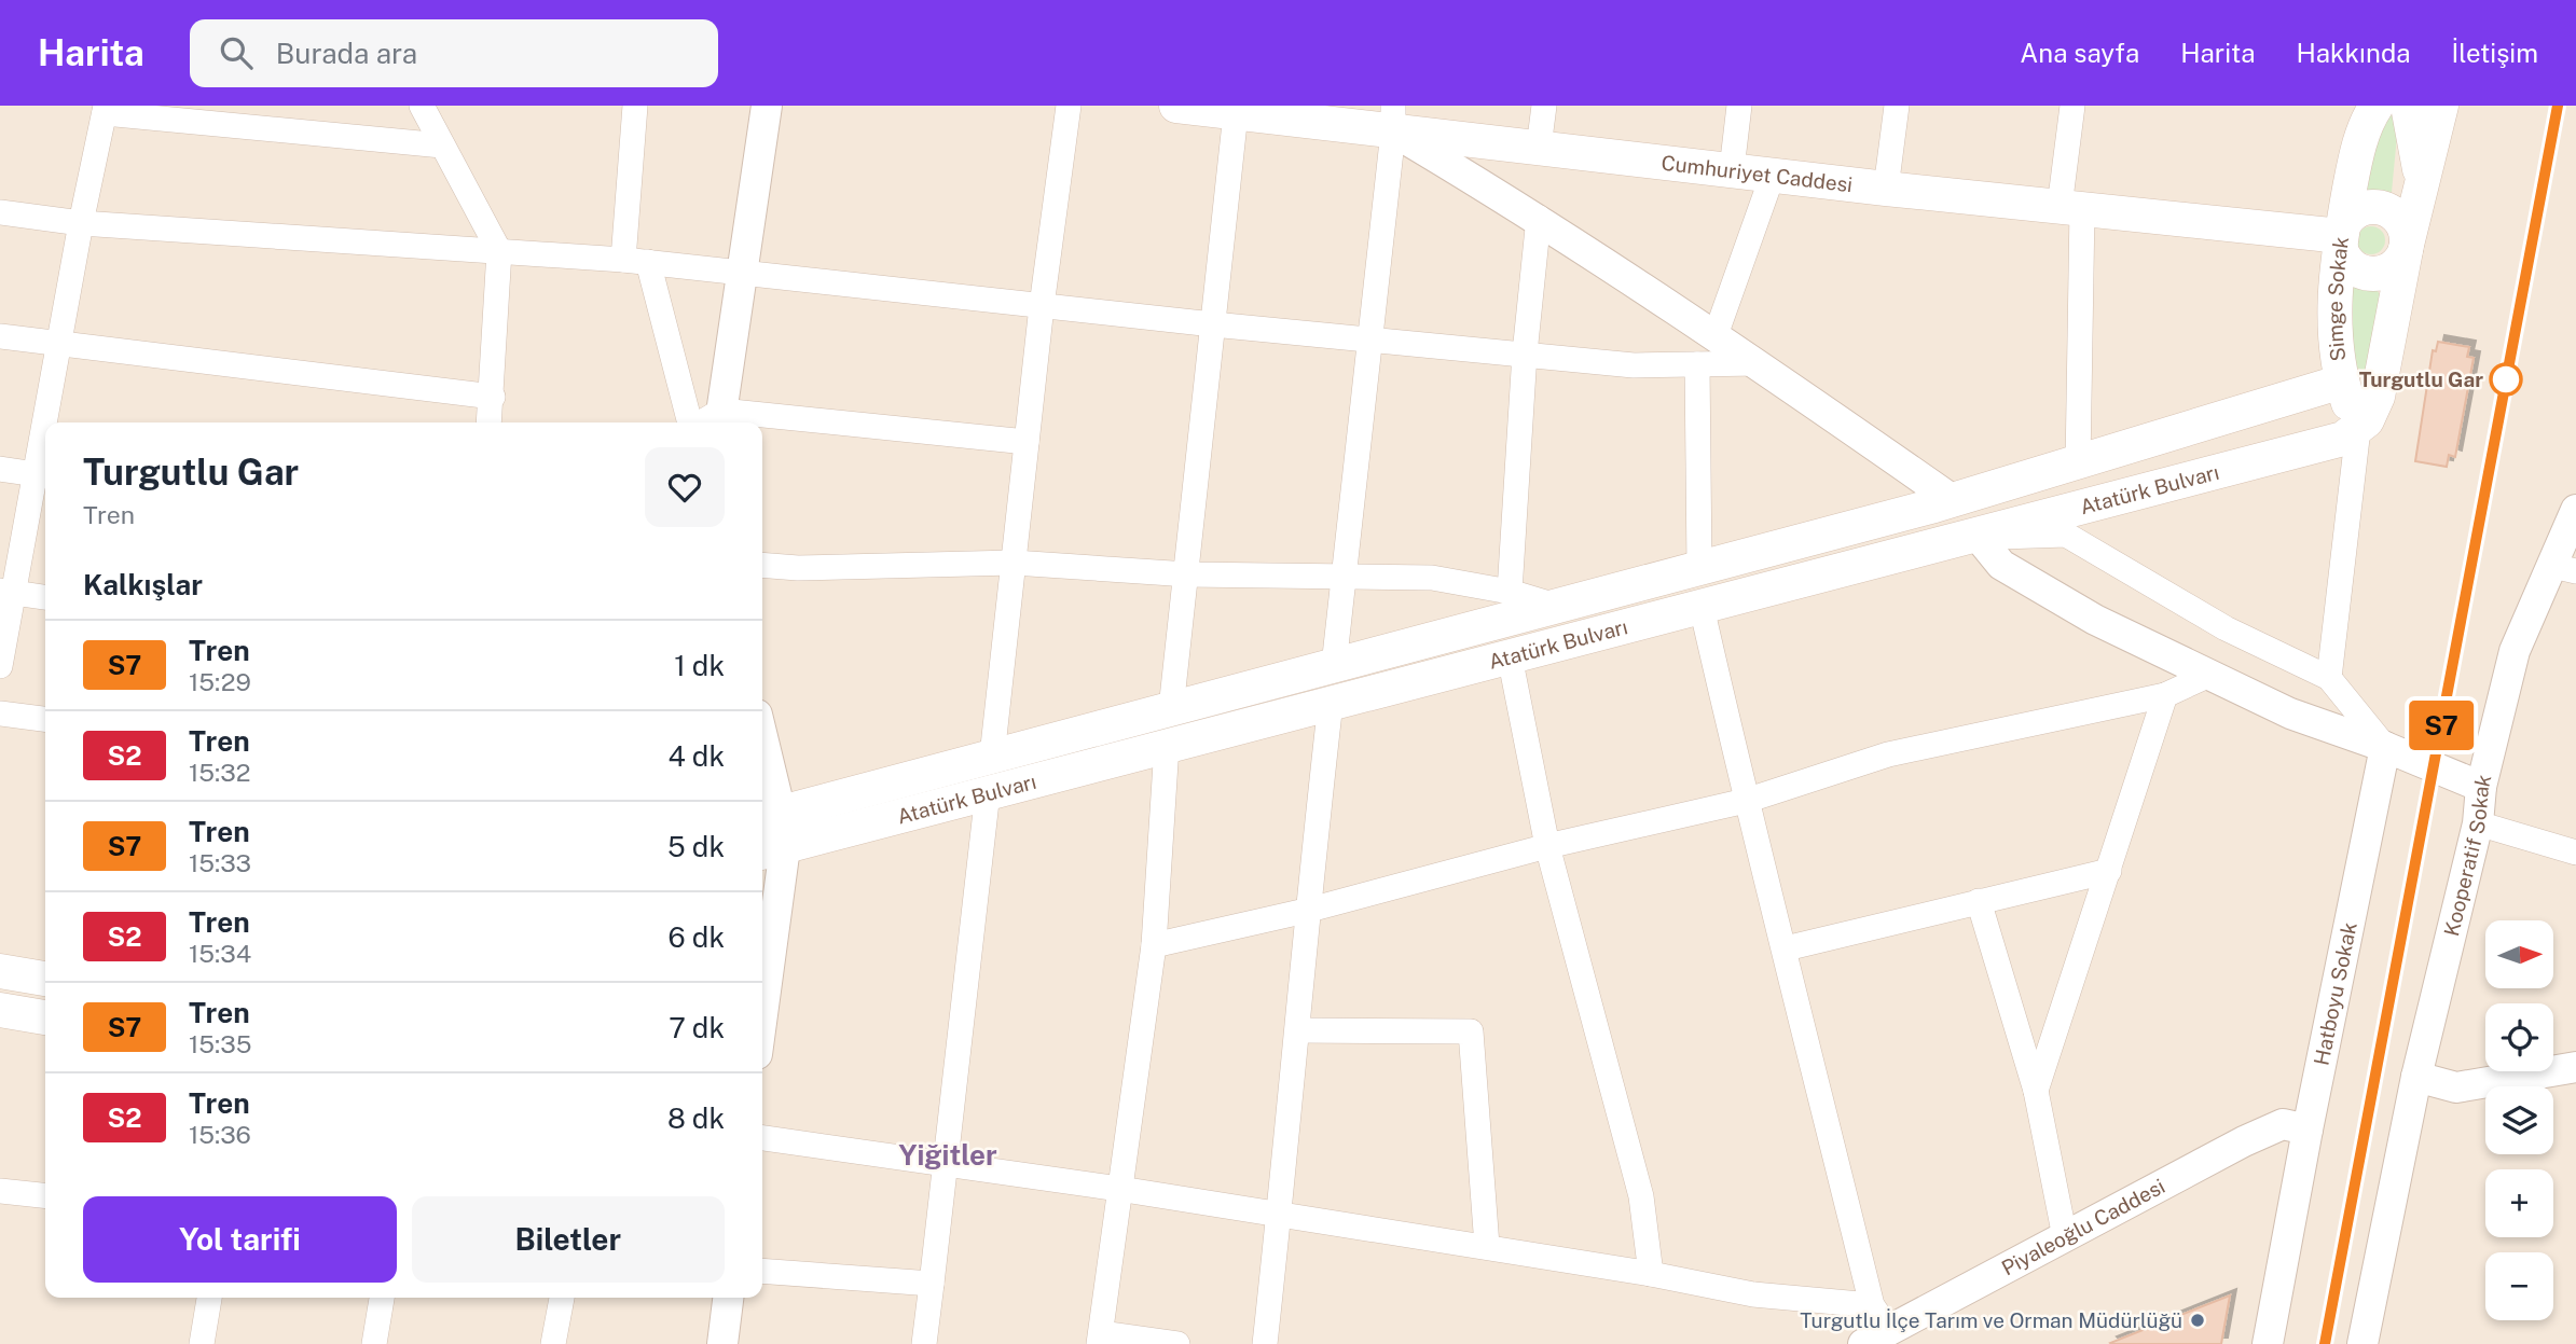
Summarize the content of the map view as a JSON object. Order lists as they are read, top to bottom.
{
  "streets": {
    "main road": ["Cumhuriyet Caddesi", "Simge Sokak", "Atatürk Bulvarı"],
    "street": ["Kooperatif Sokak", "Hatboyu Sokak", "Piyaleoğlu Caddesi"]
  },
  "crossings": [
    ["Cumhuriyet Caddesi", "Simge Sokak"],
    ["Simge Sokak", "Atatürk Bulvarı"],
    ["Hatboyu Sokak", "Piyaleoğlu Caddesi"]
  ],
  "districts": ["Yiğitler"],
  "places": ["Turgutlu Gar", "Turgutlu İlçe Tarım ve Orman Müdürlüğü"],
  "north": "right",
  "page": {
    "header": "Harita",
    "search": "Burada ara",
    "nav": [
      "Ana sayfa",
      "Harita",
      "Hakkında",
      "İletişim"
    ],
    "on_map": "S7",
    "heading": [
      ["Turgutlu Gar", "Tren"],
      "Kalkışlar"
    ],
    "list": [
      {
        "mark": "S7",
        "name": "Tren",
        "note": "15:29",
        "value": "1 dk"
      },
      {
        "mark": "S2",
        "name": "Tren",
        "note": "15:32",
        "value": "4 dk"
      },
      {
        "mark": "S7",
        "name": "Tren",
        "note": "15:33",
        "value": "5 dk"
      },
      {
        "mark": "S2",
        "name": "Tren",
        "note": "15:34",
        "value": "6 dk"
      },
      {
        "mark": "S7",
        "name": "Tren",
        "note": "15:35",
        "value": "7 dk"
      },
      {
        "mark": "S2",
        "name": "Tren",
        "note": "15:36",
        "value": "8 dk"
      }
    ],
    "map_buttons": ["+", "−"],
    "buttons": ["Yol tarifi", "Biletler"]
  }
}
